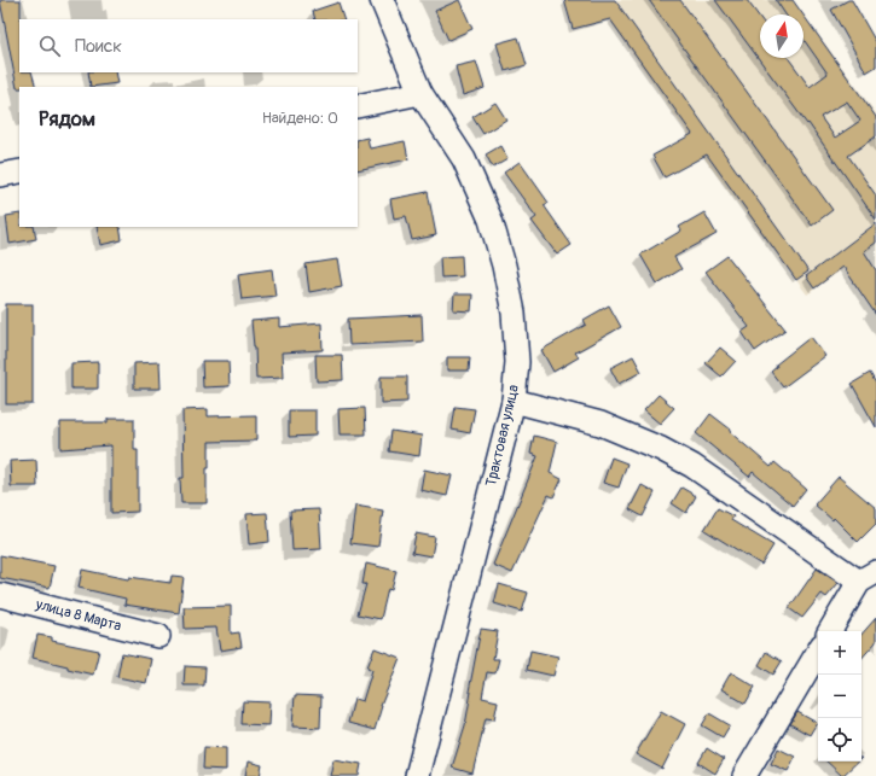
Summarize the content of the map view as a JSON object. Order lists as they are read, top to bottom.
{
  "streets": {
    "street": ["Трактовая улица", "улица 8 Марта"]
  },
  "north": "top",
  "page": {
    "search": "Поиск",
    "heading": ["Рядом", "Найдено: 0"],
    "map_buttons": ["+", "−"]
  }
}
